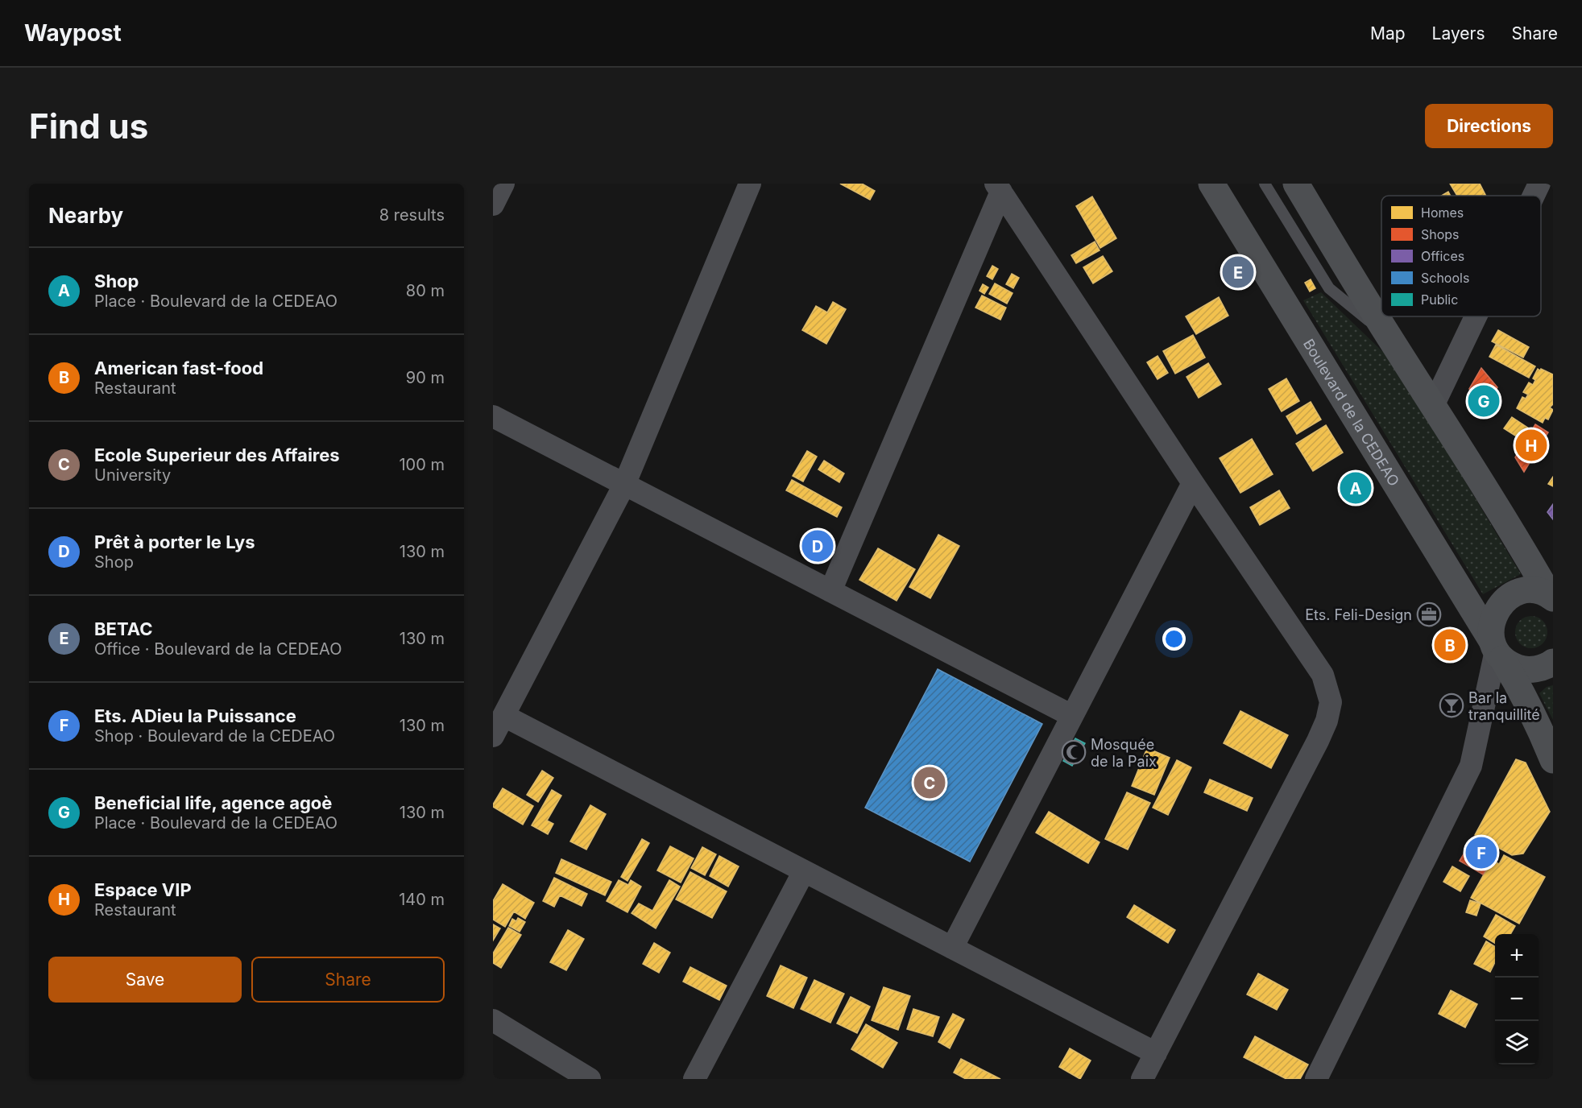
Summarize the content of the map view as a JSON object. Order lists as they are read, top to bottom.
{
  "streets": {
    "main road": ["Boulevard de la CEDEAO"]
  },
  "places": {
    "office": ["Ets. Feli-Design"],
    "bar": ["Bar la tranquillité"],
    "mosque": ["Mosquée de la Paix"]
  },
  "legend": [
    "Homes",
    "Shops",
    "Offices",
    "Schools",
    "Public"
  ],
  "page": {
    "header": "Waypost",
    "nav": ["Map", "Layers", "Share"],
    "buttons": [
      "Directions",
      ["Save", "Share"]
    ],
    "title": "Find us",
    "heading": ["Nearby", "8 results"],
    "list": [
      {
        "mark": "A",
        "name": "Shop",
        "note": "Place · Boulevard de la CEDEAO",
        "value": "80 m"
      },
      {
        "mark": "B",
        "name": "American fast-food",
        "note": "Restaurant",
        "value": "90 m"
      },
      {
        "mark": "C",
        "name": "Ecole Superieur des Affaires",
        "note": "University",
        "value": "100 m"
      },
      {
        "mark": "D",
        "name": "Prêt à porter le Lys",
        "note": "Shop",
        "value": "130 m"
      },
      {
        "mark": "E",
        "name": "BETAC",
        "note": "Office · Boulevard de la CEDEAO",
        "value": "130 m"
      },
      {
        "mark": "F",
        "name": "Ets. ADieu la Puissance",
        "note": "Shop · Boulevard de la CEDEAO",
        "value": "130 m"
      },
      {
        "mark": "G",
        "name": "Beneficial life, agence agoè",
        "note": "Place · Boulevard de la CEDEAO",
        "value": "130 m"
      },
      {
        "mark": "H",
        "name": "Espace VIP",
        "note": "Restaurant",
        "value": "140 m"
      }
    ],
    "pins": [
      "E",
      "G",
      "H",
      "A",
      "D",
      "B",
      "C",
      "F"
    ],
    "map_buttons": ["+", "−"]
  }
}
